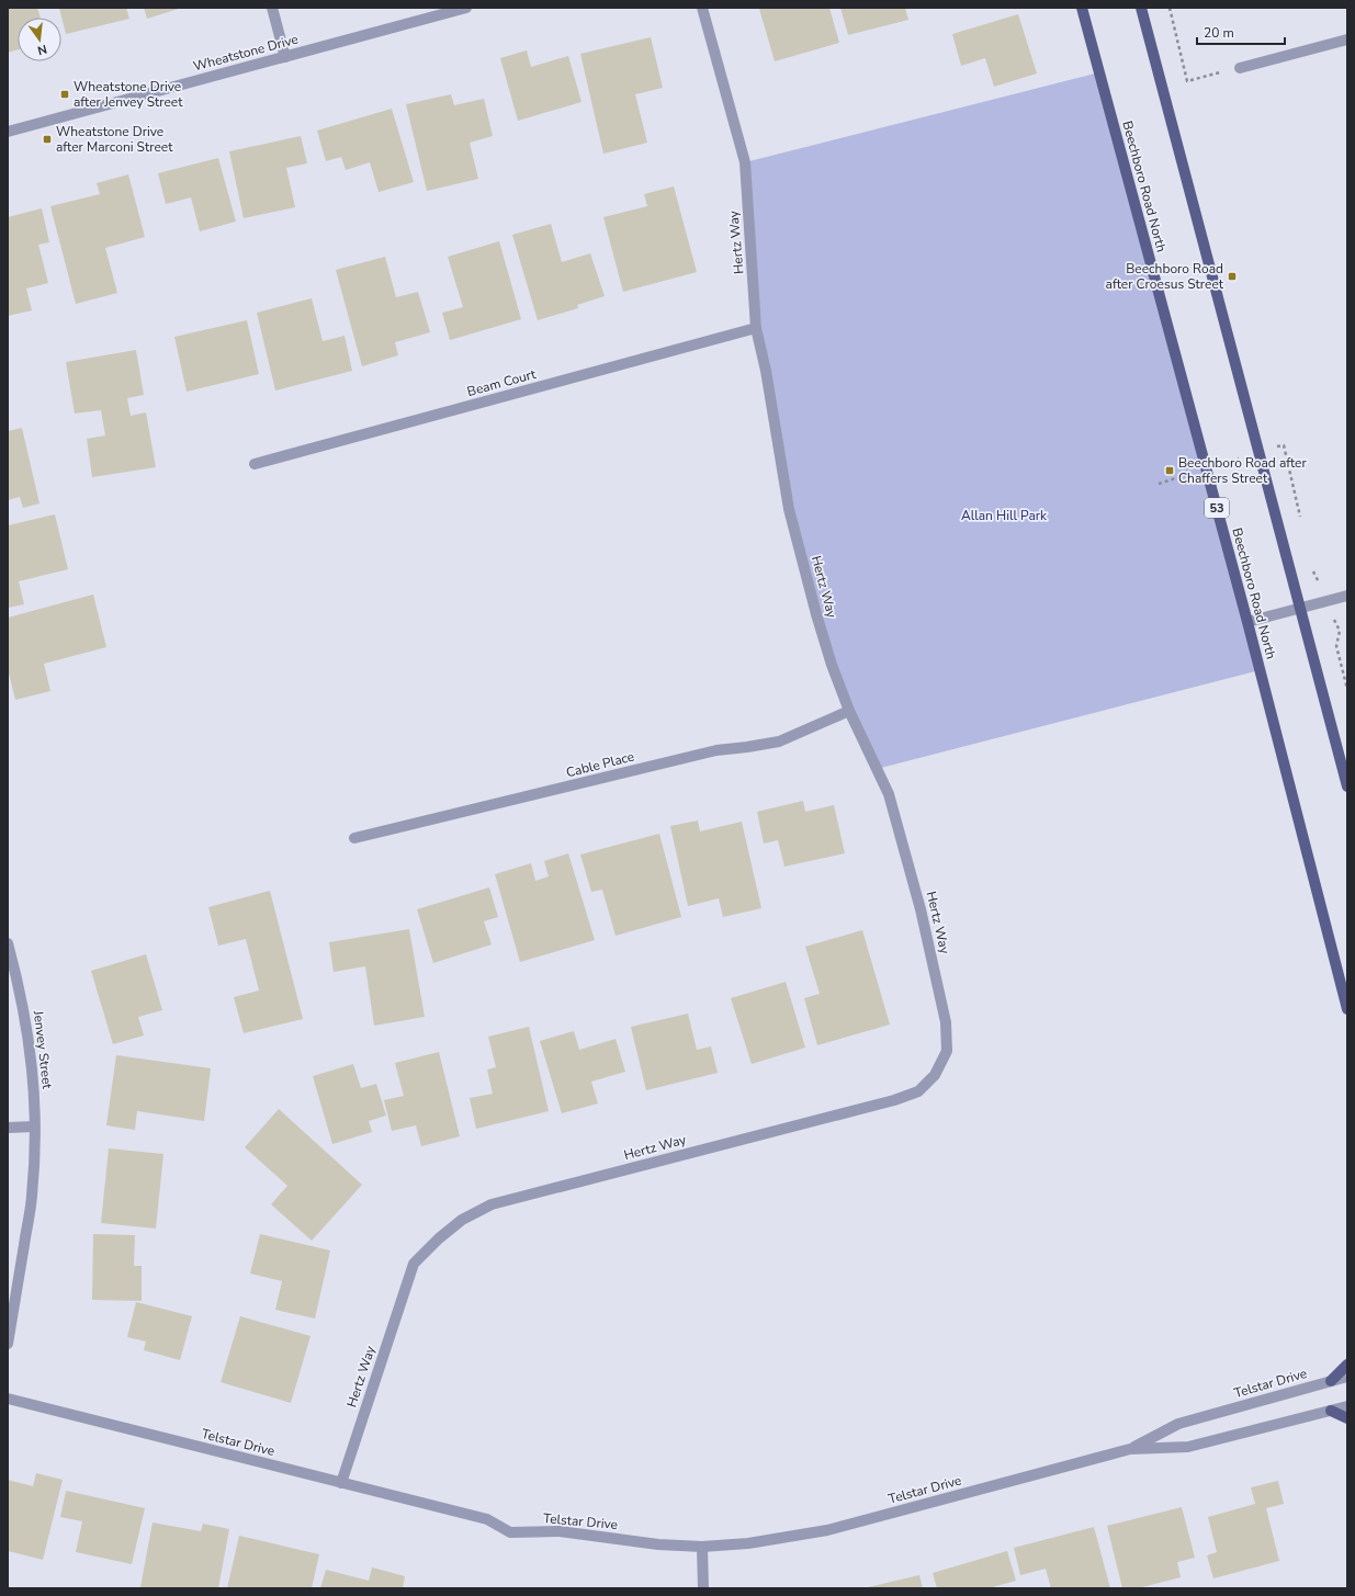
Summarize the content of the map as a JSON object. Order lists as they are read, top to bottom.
{
  "streets": {
    "main road": ["Beechboro Road North", "53"],
    "street": [
      "Wheatstone Drive",
      "Hertz Way",
      "Beam Court",
      "Cable Place",
      "Jenvey Street",
      "Telstar Drive"
    ]
  },
  "crossings": [
    ["Hertz Way", "Beam Court"],
    ["Hertz Way", "Cable Place"],
    ["Hertz Way", "Telstar Drive"]
  ],
  "parks": ["Allan Hill Park"],
  "places": {
    "transit": [
      "Wheatstone Drive after Jenvey Street",
      "Wheatstone Drive after Marconi Street",
      "Beechboro Road after Croesus Street",
      "Beechboro Road after Chaffers Street"
    ]
  },
  "scale_bar": "20 m",
  "north": "bottom"
}
